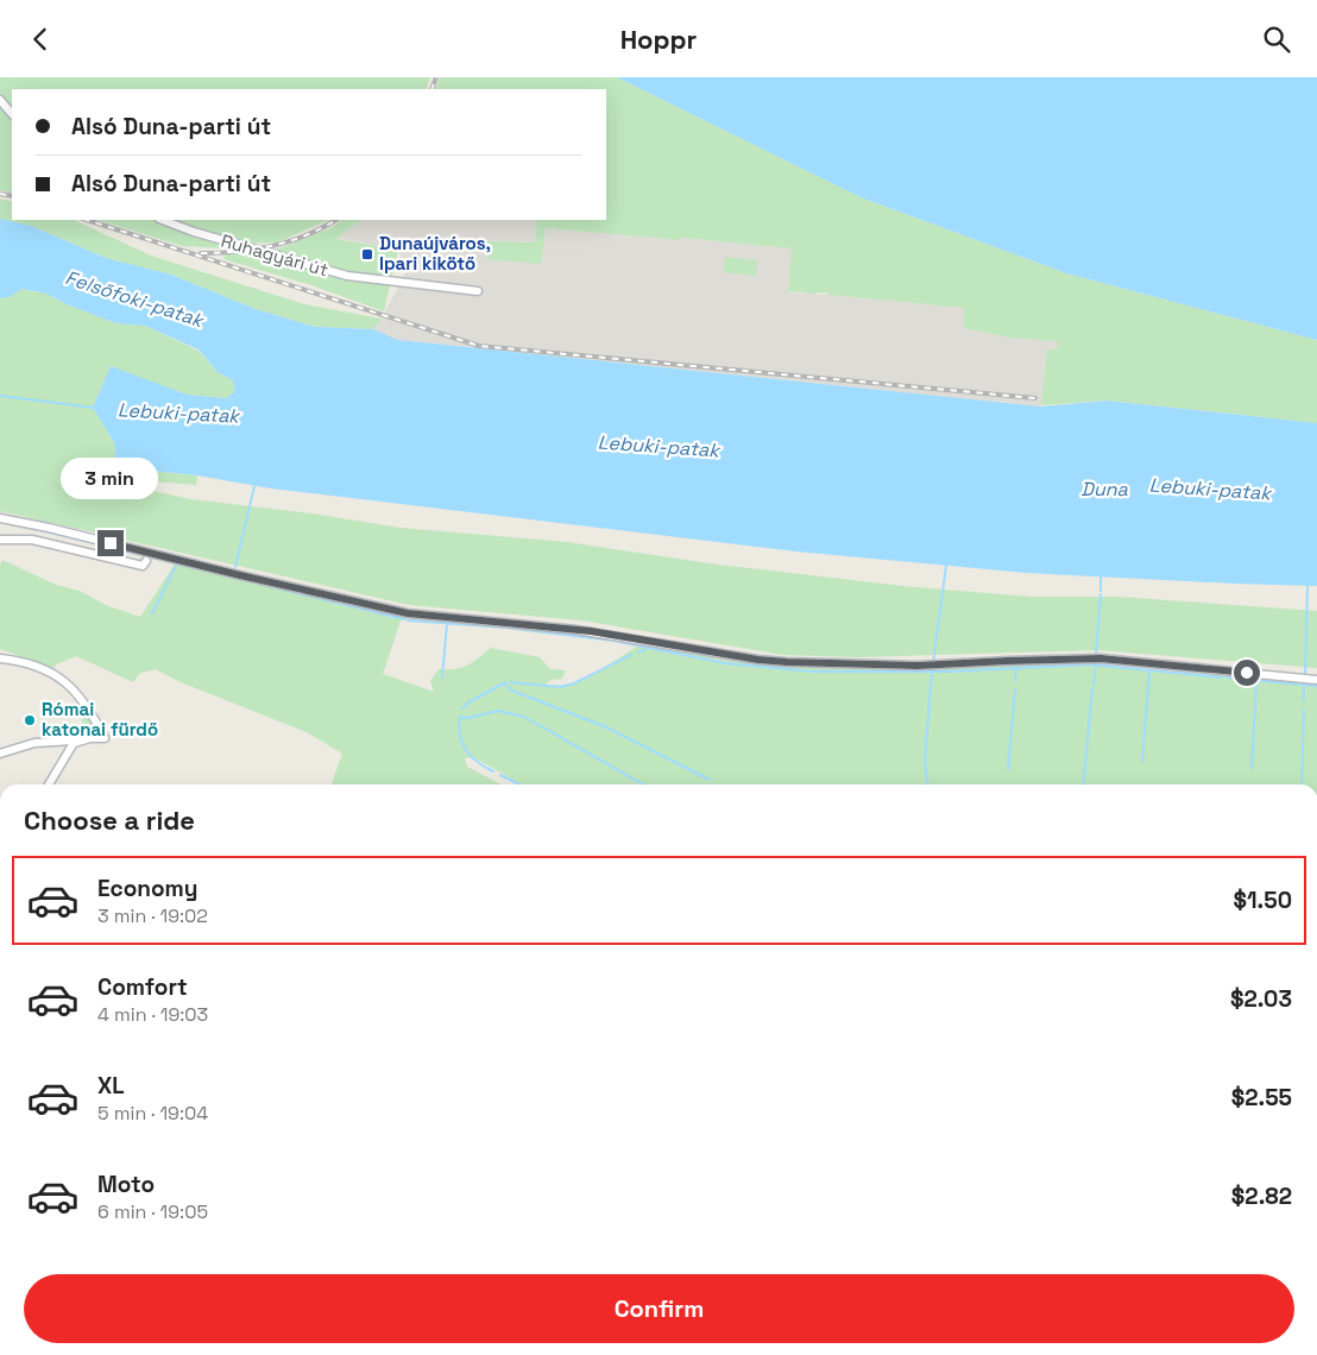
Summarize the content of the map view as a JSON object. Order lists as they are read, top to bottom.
{
  "streets": {
    "street": ["Ruhagyári út"]
  },
  "water": ["Felsőfoki-patak", "Lebuki-patak", "Duna"],
  "places": {
    "transit": ["Dunaújváros, Ipari kikötő"],
    "other": ["Római katonai fürdő"]
  },
  "page": {
    "header": "Hoppr",
    "banner": ["Alsó Duna-parti út", "Alsó Duna-parti út"],
    "bubble": "3 min",
    "heading": "Choose a ride",
    "list": [
      {
        "name": "Economy",
        "note": "3 min · 19:02",
        "value": "$1.50"
      },
      {
        "name": "Comfort",
        "note": "4 min · 19:03",
        "value": "$2.03"
      },
      {
        "name": "XL",
        "note": "5 min · 19:04",
        "value": "$2.55"
      },
      {
        "name": "Moto",
        "note": "6 min · 19:05",
        "value": "$2.82"
      }
    ],
    "buttons": "Confirm"
  }
}
